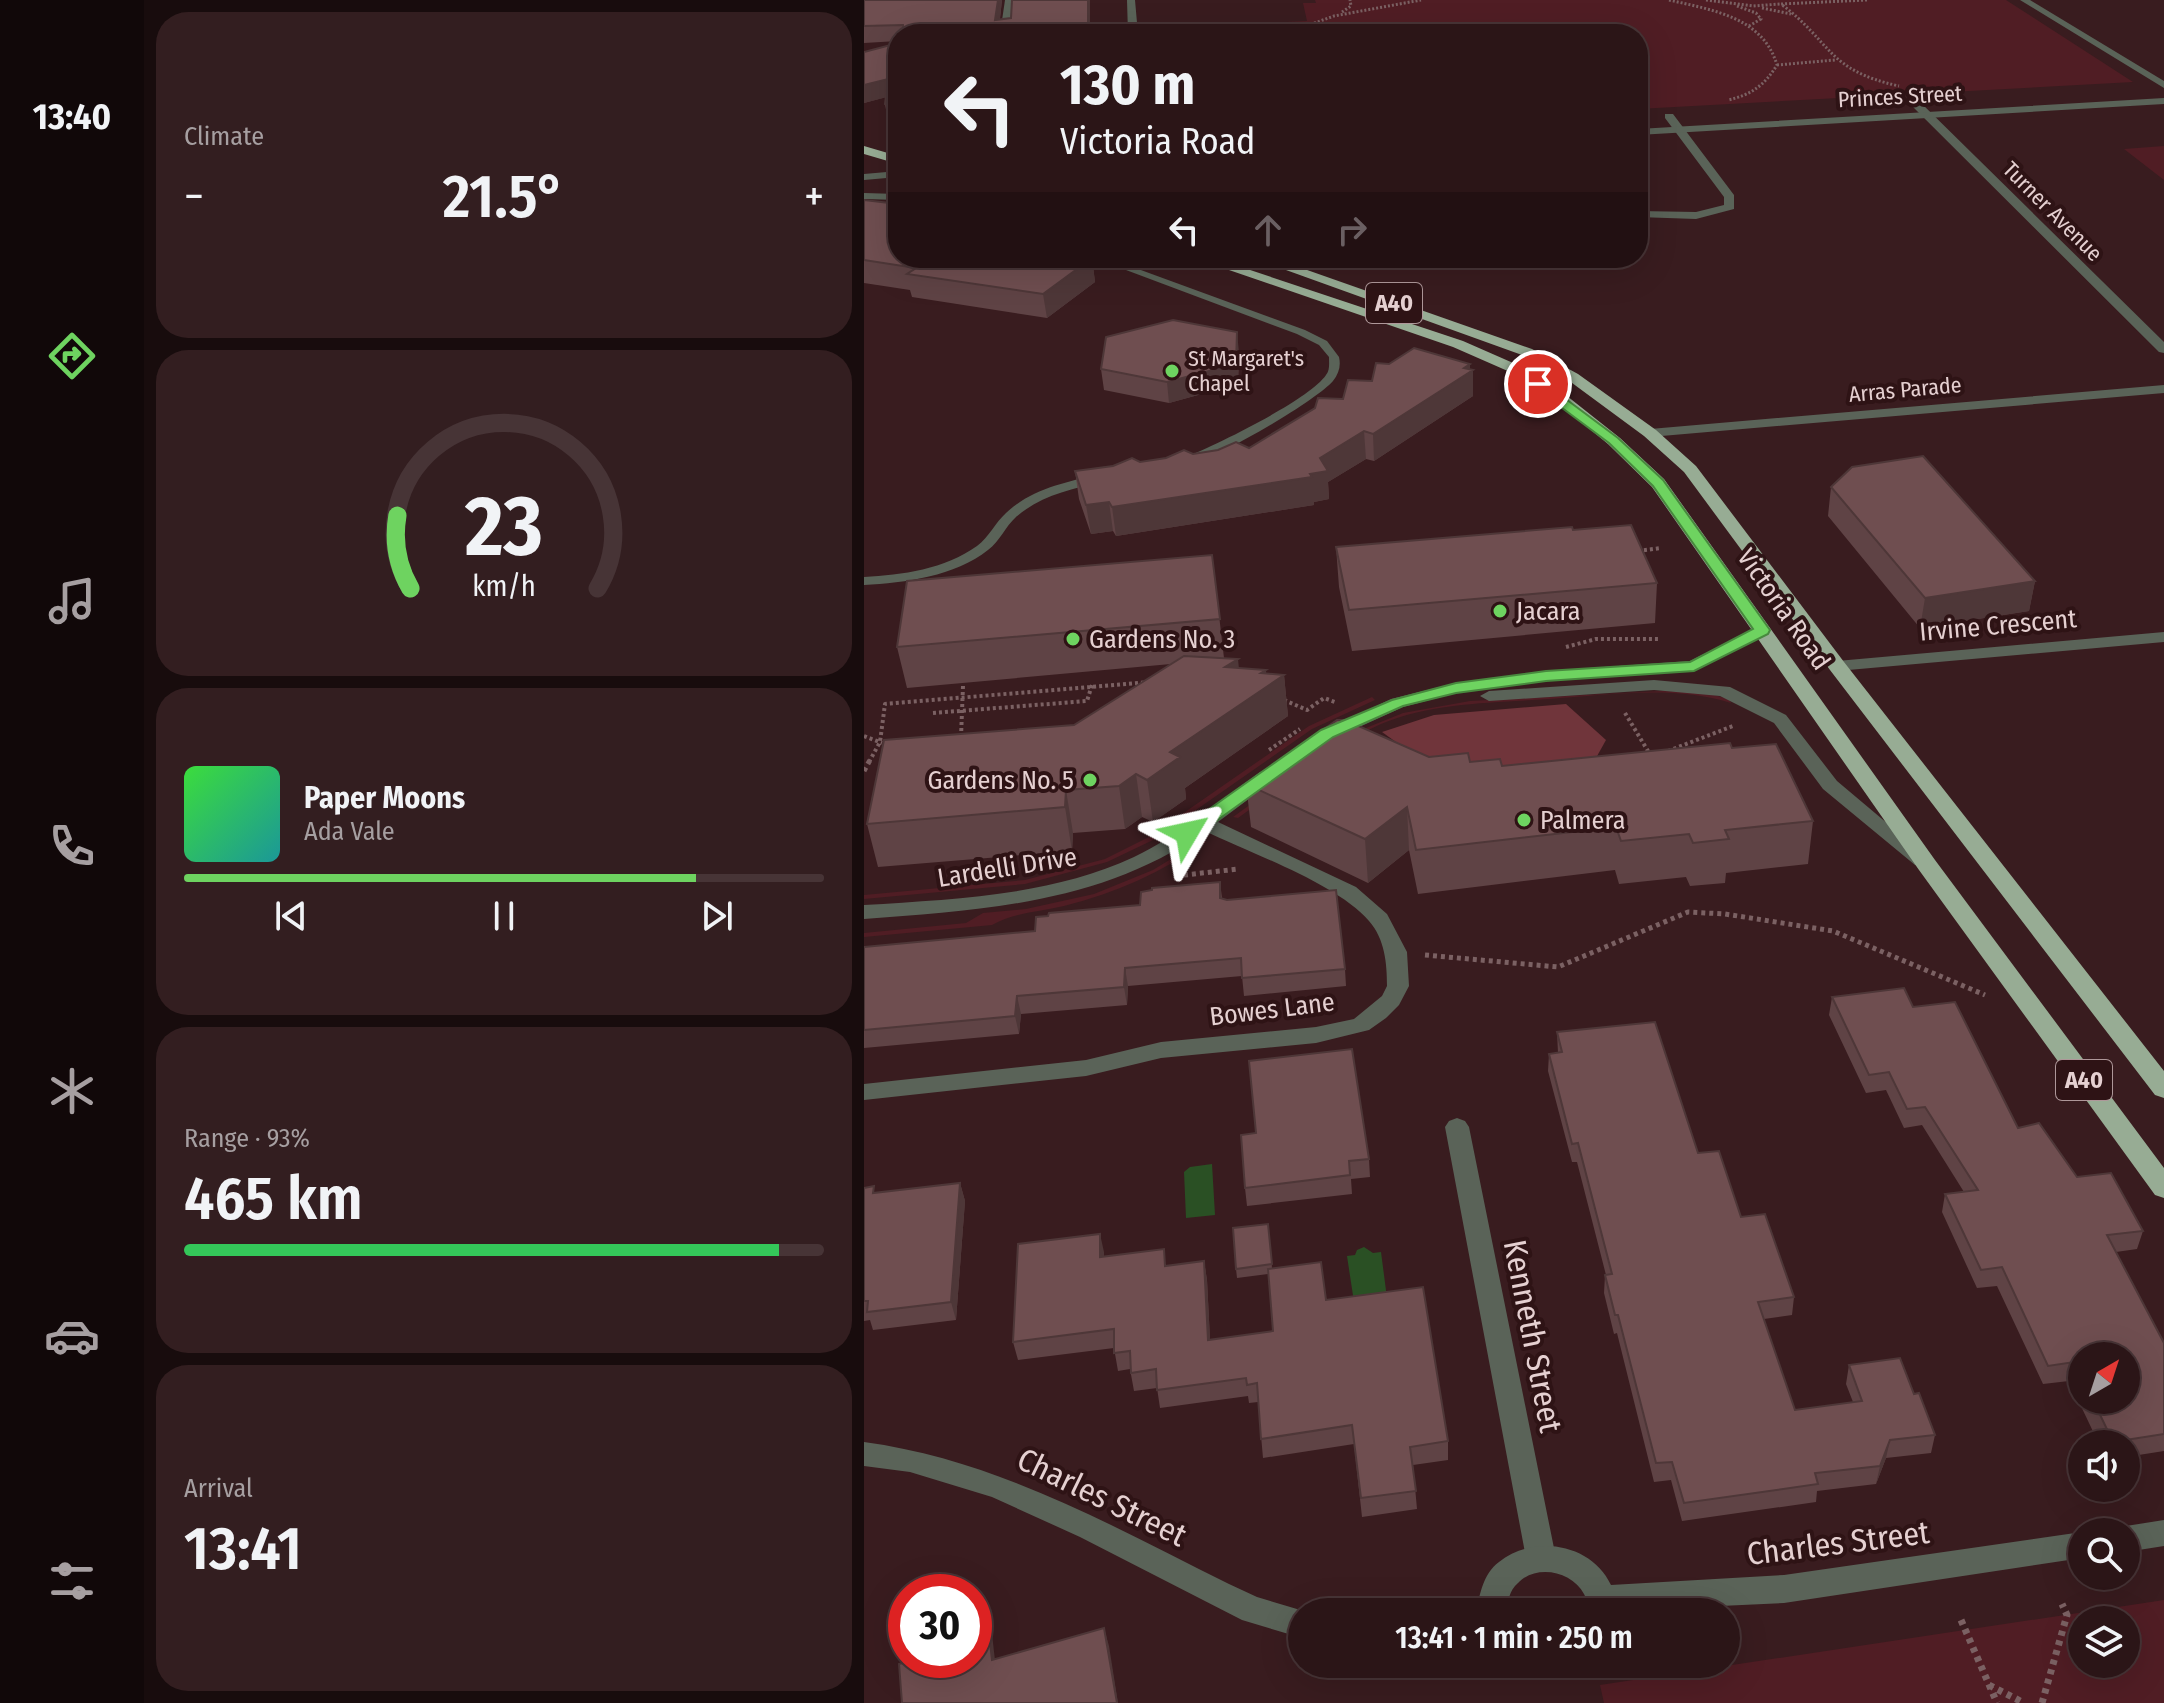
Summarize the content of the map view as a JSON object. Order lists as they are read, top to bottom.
{
  "streets": {
    "highway": ["A40", "Victoria Road"],
    "street": [
      "Princes Street",
      "Turner Avenue",
      "Arras Parade",
      "Irvine Crescent",
      "Lardelli Drive",
      "Bowes Lane",
      "Kenneth Street",
      "Charles Street"
    ]
  },
  "crossings": [
    ["Princes Street", "Turner Avenue"],
    ["Arras Parade", "Victoria Road"],
    ["Victoria Road", "Irvine Crescent"],
    ["Lardelli Drive", "Bowes Lane"]
  ],
  "places": [
    "St Margaret's Chapel",
    "Jacara",
    "Gardens No. 3",
    "Gardens No. 5",
    "Palmera"
  ],
  "north": "top right",
  "page": {
    "tabs": "13:40",
    "tile": [
      "Climate",
      ["Range · 93%", "465 km"],
      ["Arrival", "13:41"]
    ],
    "turn": ["130 m", "Victoria Road"],
    "heat": ["−", "21.5°", "+"],
    "song": ["Paper Moons", "Ada Vale"],
    "limit": "30",
    "trip": "13:41 · 1 min · 250 m",
    "gauge": ["23", "km/h"]
  }
}
